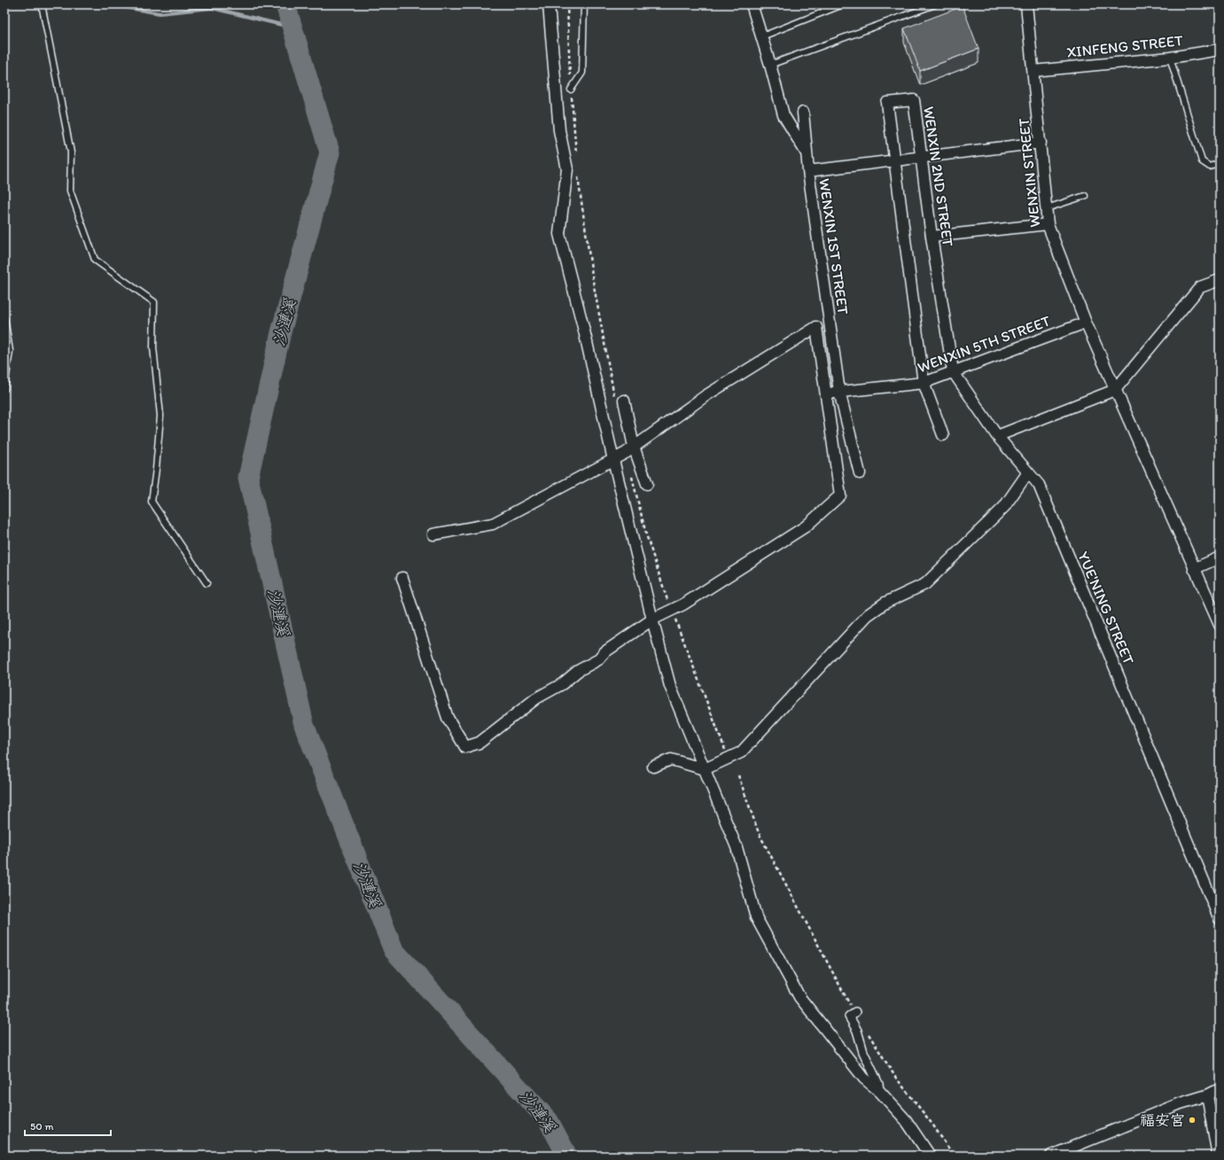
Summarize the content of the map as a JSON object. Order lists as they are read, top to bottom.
{
  "streets": {
    "street": [
      "XINFENG STREET",
      "WENXIN STREET",
      "WENXIN 2ND STREET",
      "WENXIN 1ST STREET",
      "WENXIN 5TH STREET",
      "YUE'NING STREET"
    ]
  },
  "crossings": [
    ["XINFENG STREET", "WENXIN STREET"],
    ["WENXIN STREET", "WENXIN 1ST STREET"],
    ["WENXIN STREET", "WENXIN 5TH STREET"],
    ["WENXIN 2ND STREET", "WENXIN 1ST STREET"],
    ["WENXIN 2ND STREET", "WENXIN 5TH STREET"],
    ["WENXIN 2ND STREET", "YUE'NING STREET"],
    ["WENXIN 1ST STREET", "WENXIN 5TH STREET"]
  ],
  "water": ["沙漣溪"],
  "places": ["福安宮"],
  "scale_bar": "50 m"
}
